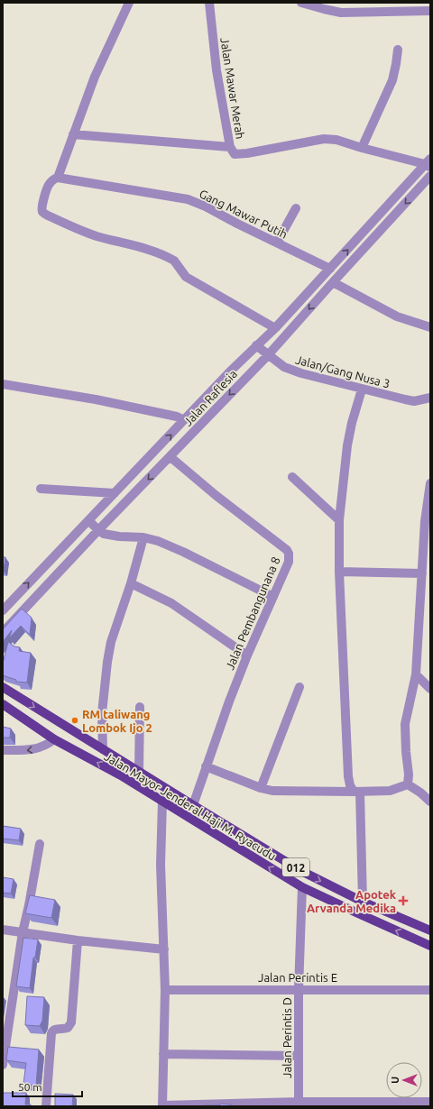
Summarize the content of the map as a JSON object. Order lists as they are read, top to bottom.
{
  "streets": {
    "main road": ["Jalan Mayor Jenderal Haji M. Ryacudu", "012"],
    "street": [
      "Jalan Mawar Merah",
      "Gang Mawar Putih",
      "Jalan/Gang Nusa 3",
      "Jalan Raflesia",
      "Jalan Pembangunana 8",
      "Jalan Perintis E",
      "Jalan Perintis D"
    ]
  },
  "crossings": [
    ["Jalan Mawar Merah", "Jalan Raflesia"],
    ["Gang Mawar Putih", "Jalan Raflesia"],
    ["Jalan/Gang Nusa 3", "Jalan Raflesia"],
    ["Jalan Raflesia", "Jalan Pembangunana 8"],
    ["Jalan Pembangunana 8", "Jalan Mayor Jenderal Haji M. Ryacudu"],
    ["Jalan Mayor Jenderal Haji M. Ryacudu", "Jalan Perintis D"],
    ["Jalan Perintis E", "Jalan Perintis D"]
  ],
  "places": {
    "other": ["RM taliwang Lombok Ijo 2"],
    "health": ["Apotek Arvanda Medika"]
  },
  "scale_bar": "50 m",
  "north": "left"
}
